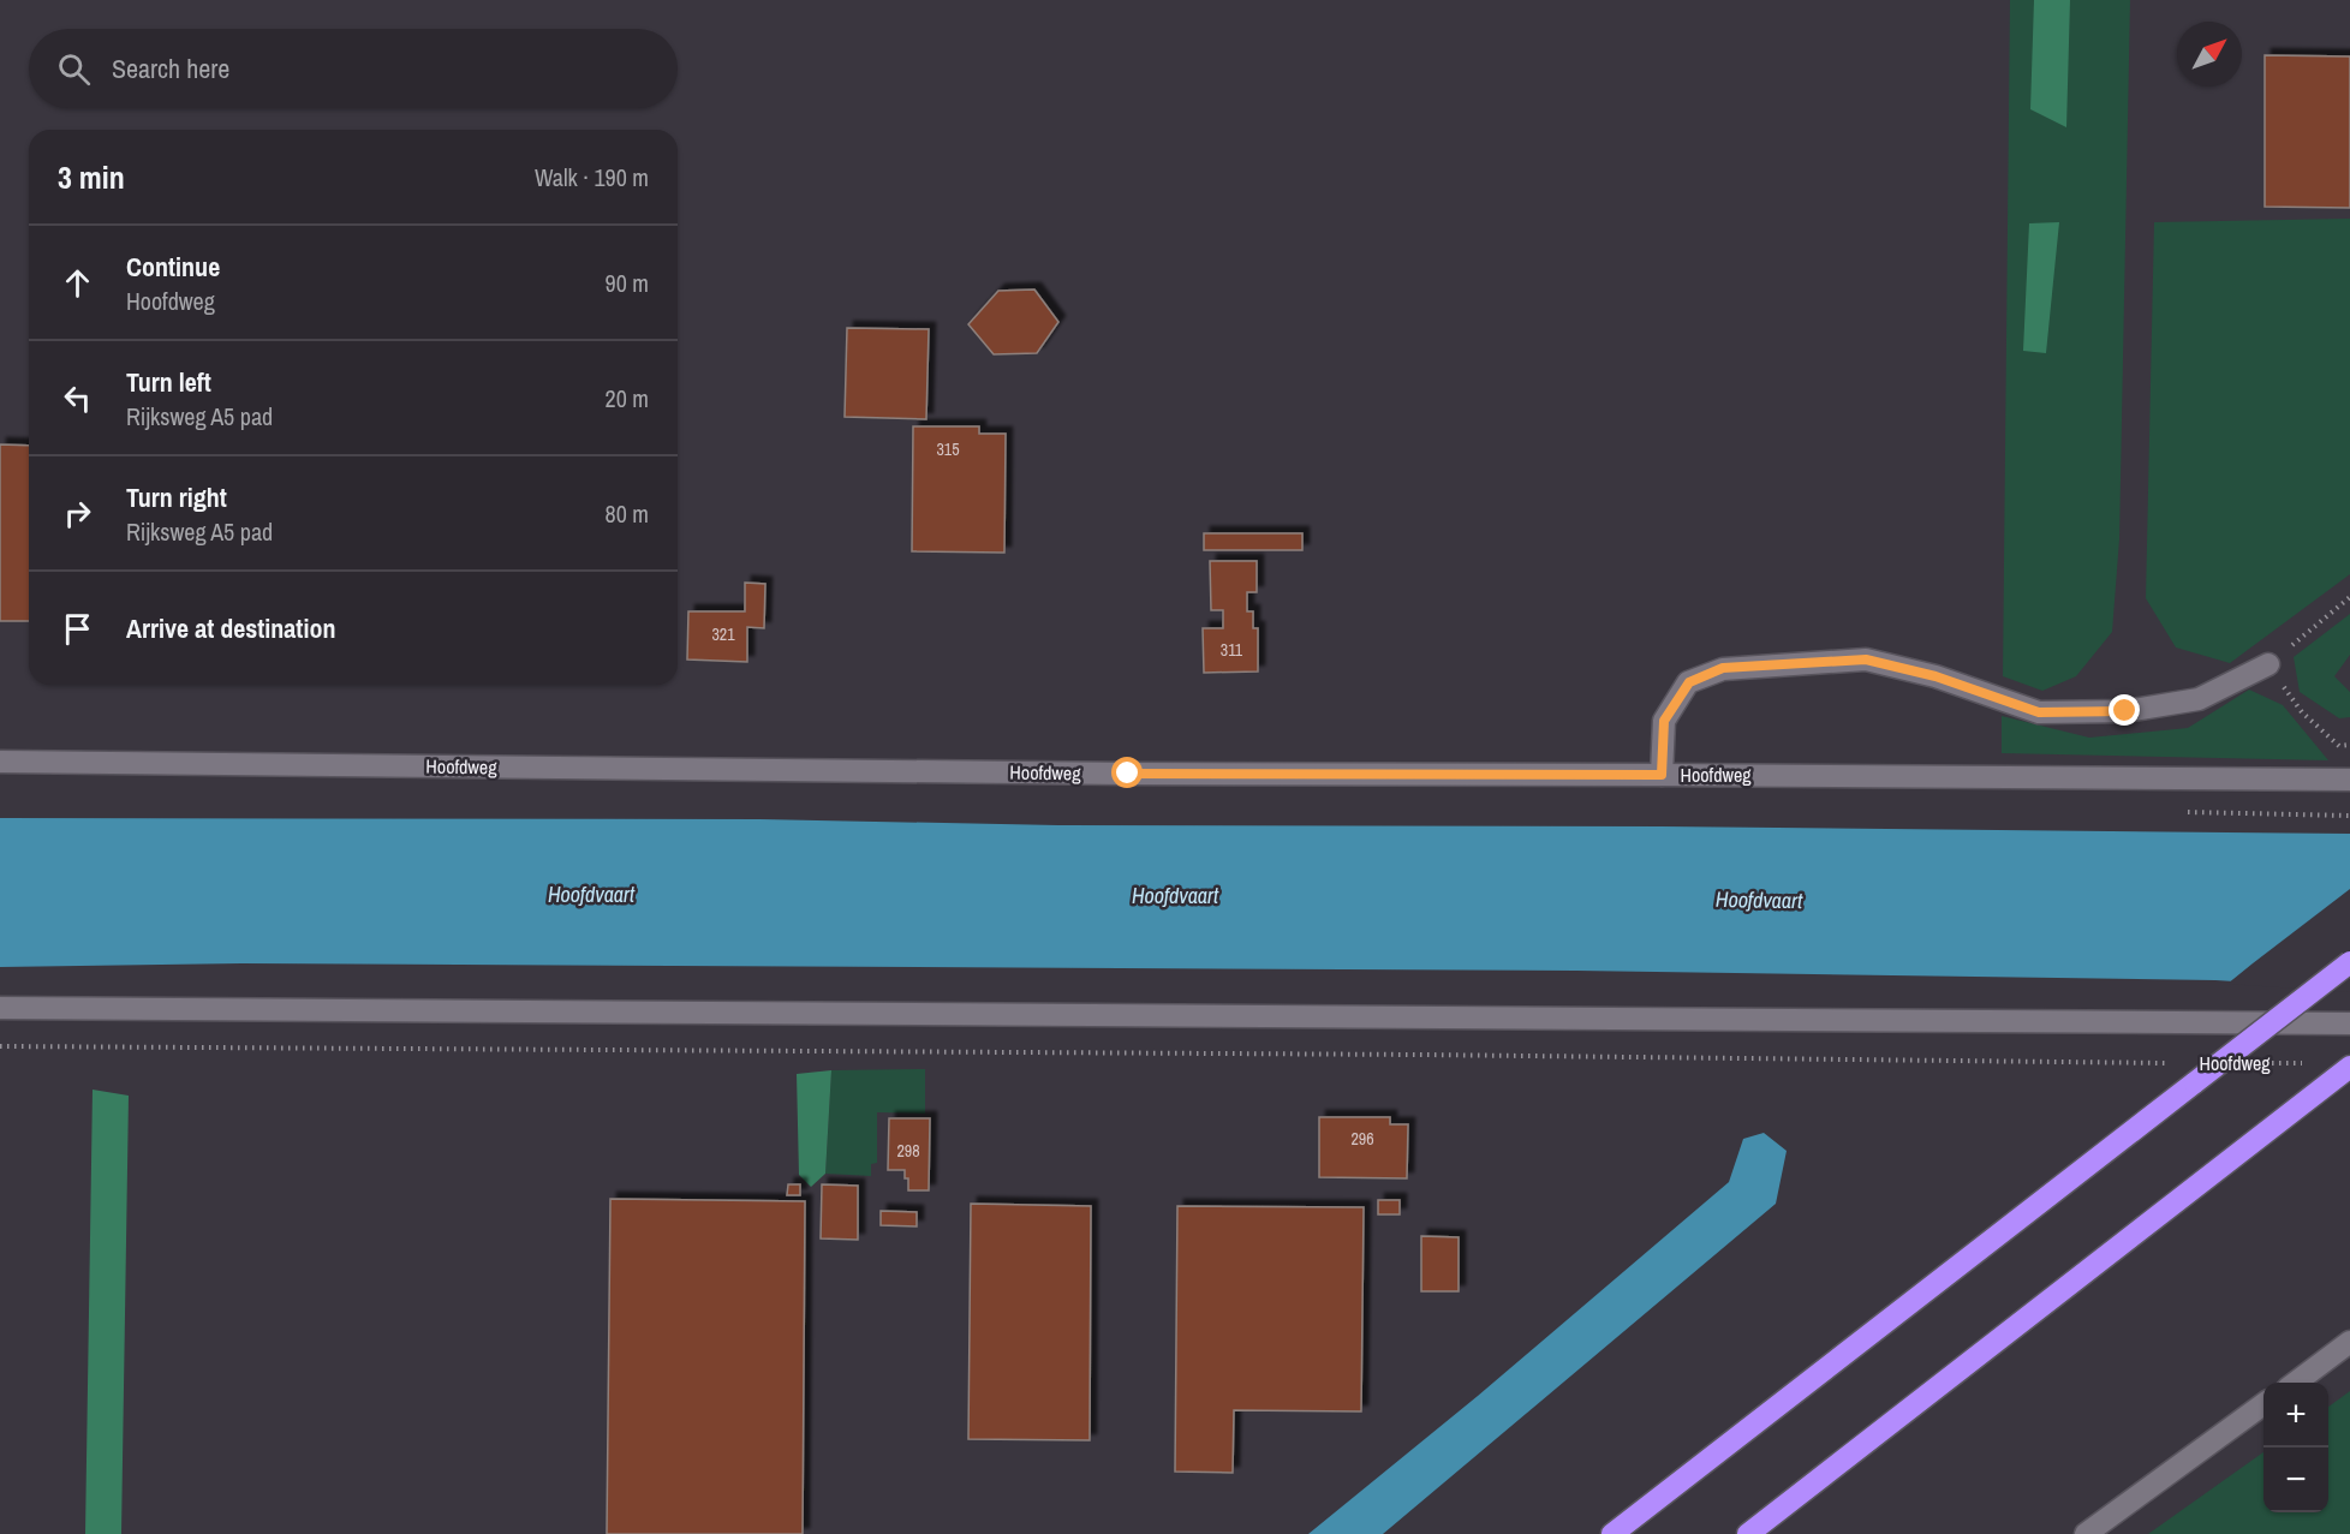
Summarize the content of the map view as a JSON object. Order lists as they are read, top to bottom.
{
  "streets": {
    "street": ["Hoofdweg"]
  },
  "water": ["Hoofdvaart"],
  "house_numbers": [
    "315",
    "321",
    "311",
    "296",
    "298"
  ],
  "north": "top right",
  "page": {
    "search": "Search here",
    "heading": ["3 min", "Walk · 190 m"],
    "list": [
      ["Continue", "Hoofdweg", "90 m"],
      ["Turn left", "Rijksweg A5 pad", "20 m"],
      ["Turn right", "Rijksweg A5 pad", "80 m"],
      "Arrive at destination"
    ],
    "map_buttons": ["+", "−"]
  }
}
